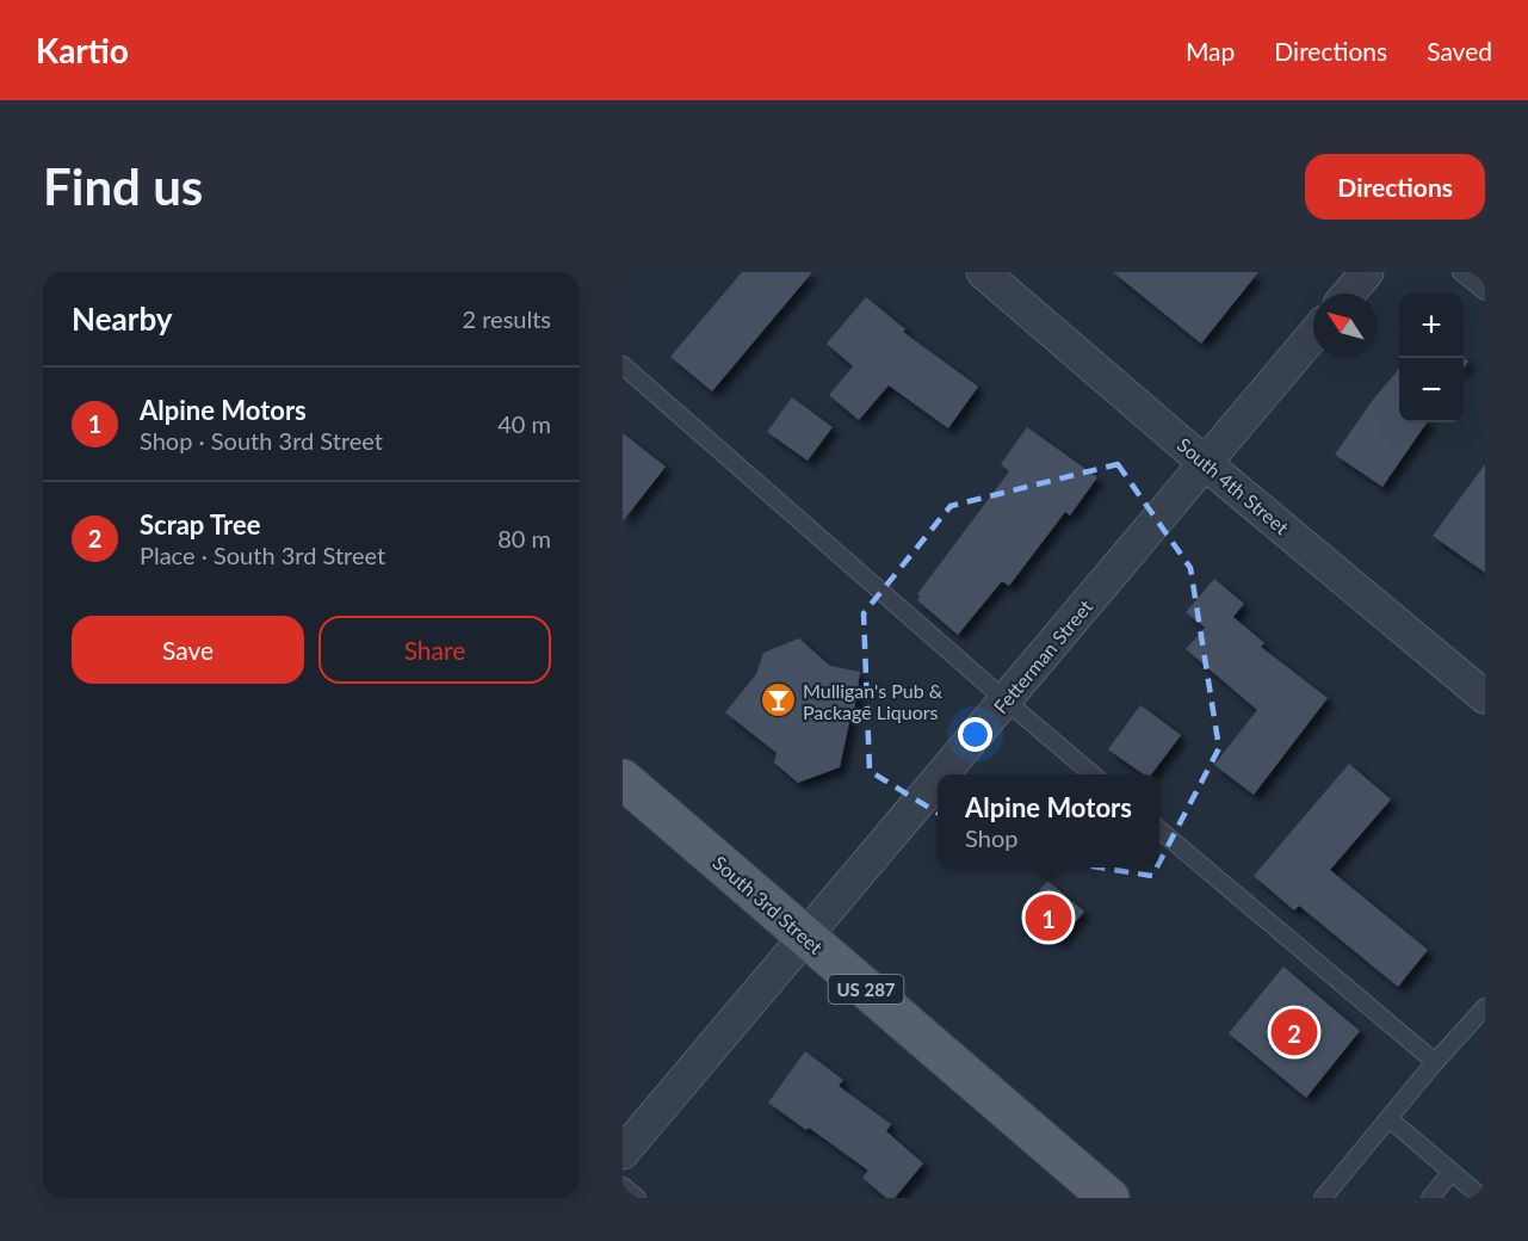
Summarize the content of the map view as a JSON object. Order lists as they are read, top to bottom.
{
  "streets": {
    "main road": ["South 3rd Street", "US 287"],
    "street": ["South 4th Street", "Fetterman Street"]
  },
  "crossings": [
    ["South 4th Street", "Fetterman Street"],
    ["Fetterman Street", "South 3rd Street"]
  ],
  "places": {
    "bar": ["Mulligan's Pub & Package Liquors"]
  },
  "north": "top left",
  "page": {
    "header": "Kartio",
    "nav": ["Map", "Directions", "Saved"],
    "buttons": [
      "Directions",
      ["Save", "Share"]
    ],
    "title": "Find us",
    "heading": ["Nearby", "2 results"],
    "map_buttons": ["+", "−"],
    "list": [
      {
        "mark": "1",
        "name": "Alpine Motors",
        "note": "Shop · South 3rd Street",
        "value": "40 m"
      },
      {
        "mark": "2",
        "name": "Scrap Tree",
        "note": "Place · South 3rd Street",
        "value": "80 m"
      }
    ],
    "popup": ["Alpine Motors", "Shop"],
    "pins": ["1", "2"]
  }
}
